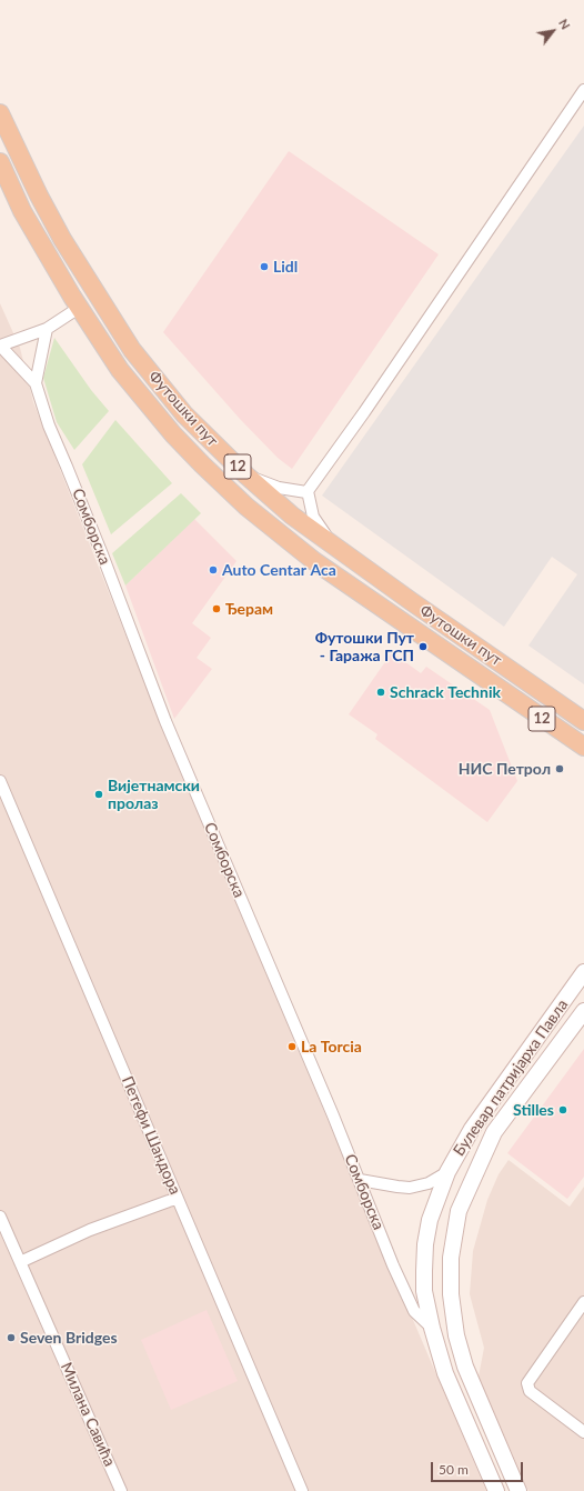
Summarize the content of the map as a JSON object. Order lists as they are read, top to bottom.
{
  "streets": {
    "main road": ["Футошки пут", "12", "Булевар патријарха Павла"],
    "street": ["Сомборска", "Петефи Шандора", "Милана Савића"]
  },
  "crossings": [
    ["Сомборска", "Булевар патријарха Павла"]
  ],
  "places": [
    "Lidl",
    "Auto Centar Aca",
    "Ђерам",
    "Футошки Пут - Гаража ГСП",
    "Schrack Technik",
    "НИС Петрол",
    "Вијетнамски пролаз",
    "La Torcia",
    "Stilles",
    "Seven Bridges"
  ],
  "scale_bar": "50 m",
  "north": "top right"
}
